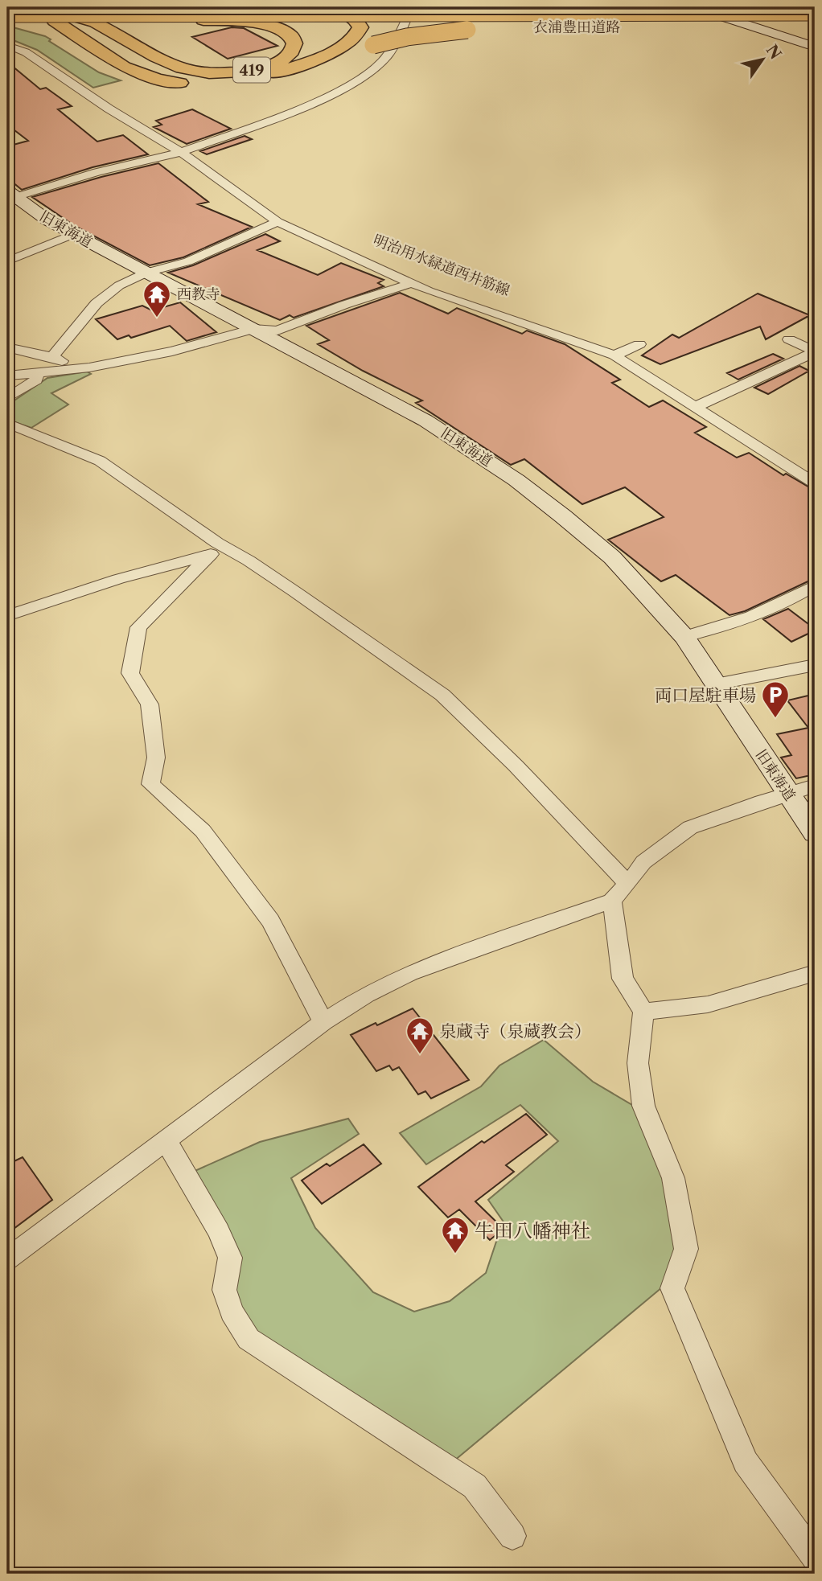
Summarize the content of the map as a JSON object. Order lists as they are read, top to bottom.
{
  "streets": {
    "highway": ["衣浦豊田道路", "419"],
    "street": ["旧東海道", "明治用水緑道西井筋線"]
  },
  "crossings": [
    ["衣浦豊田道路", "419"]
  ],
  "places": {
    "temple": ["西教寺", "泉蔵寺（泉蔵教会）", "牛田八幡神社"],
    "parking": ["両口屋駐車場"]
  },
  "north": "top right"
}
